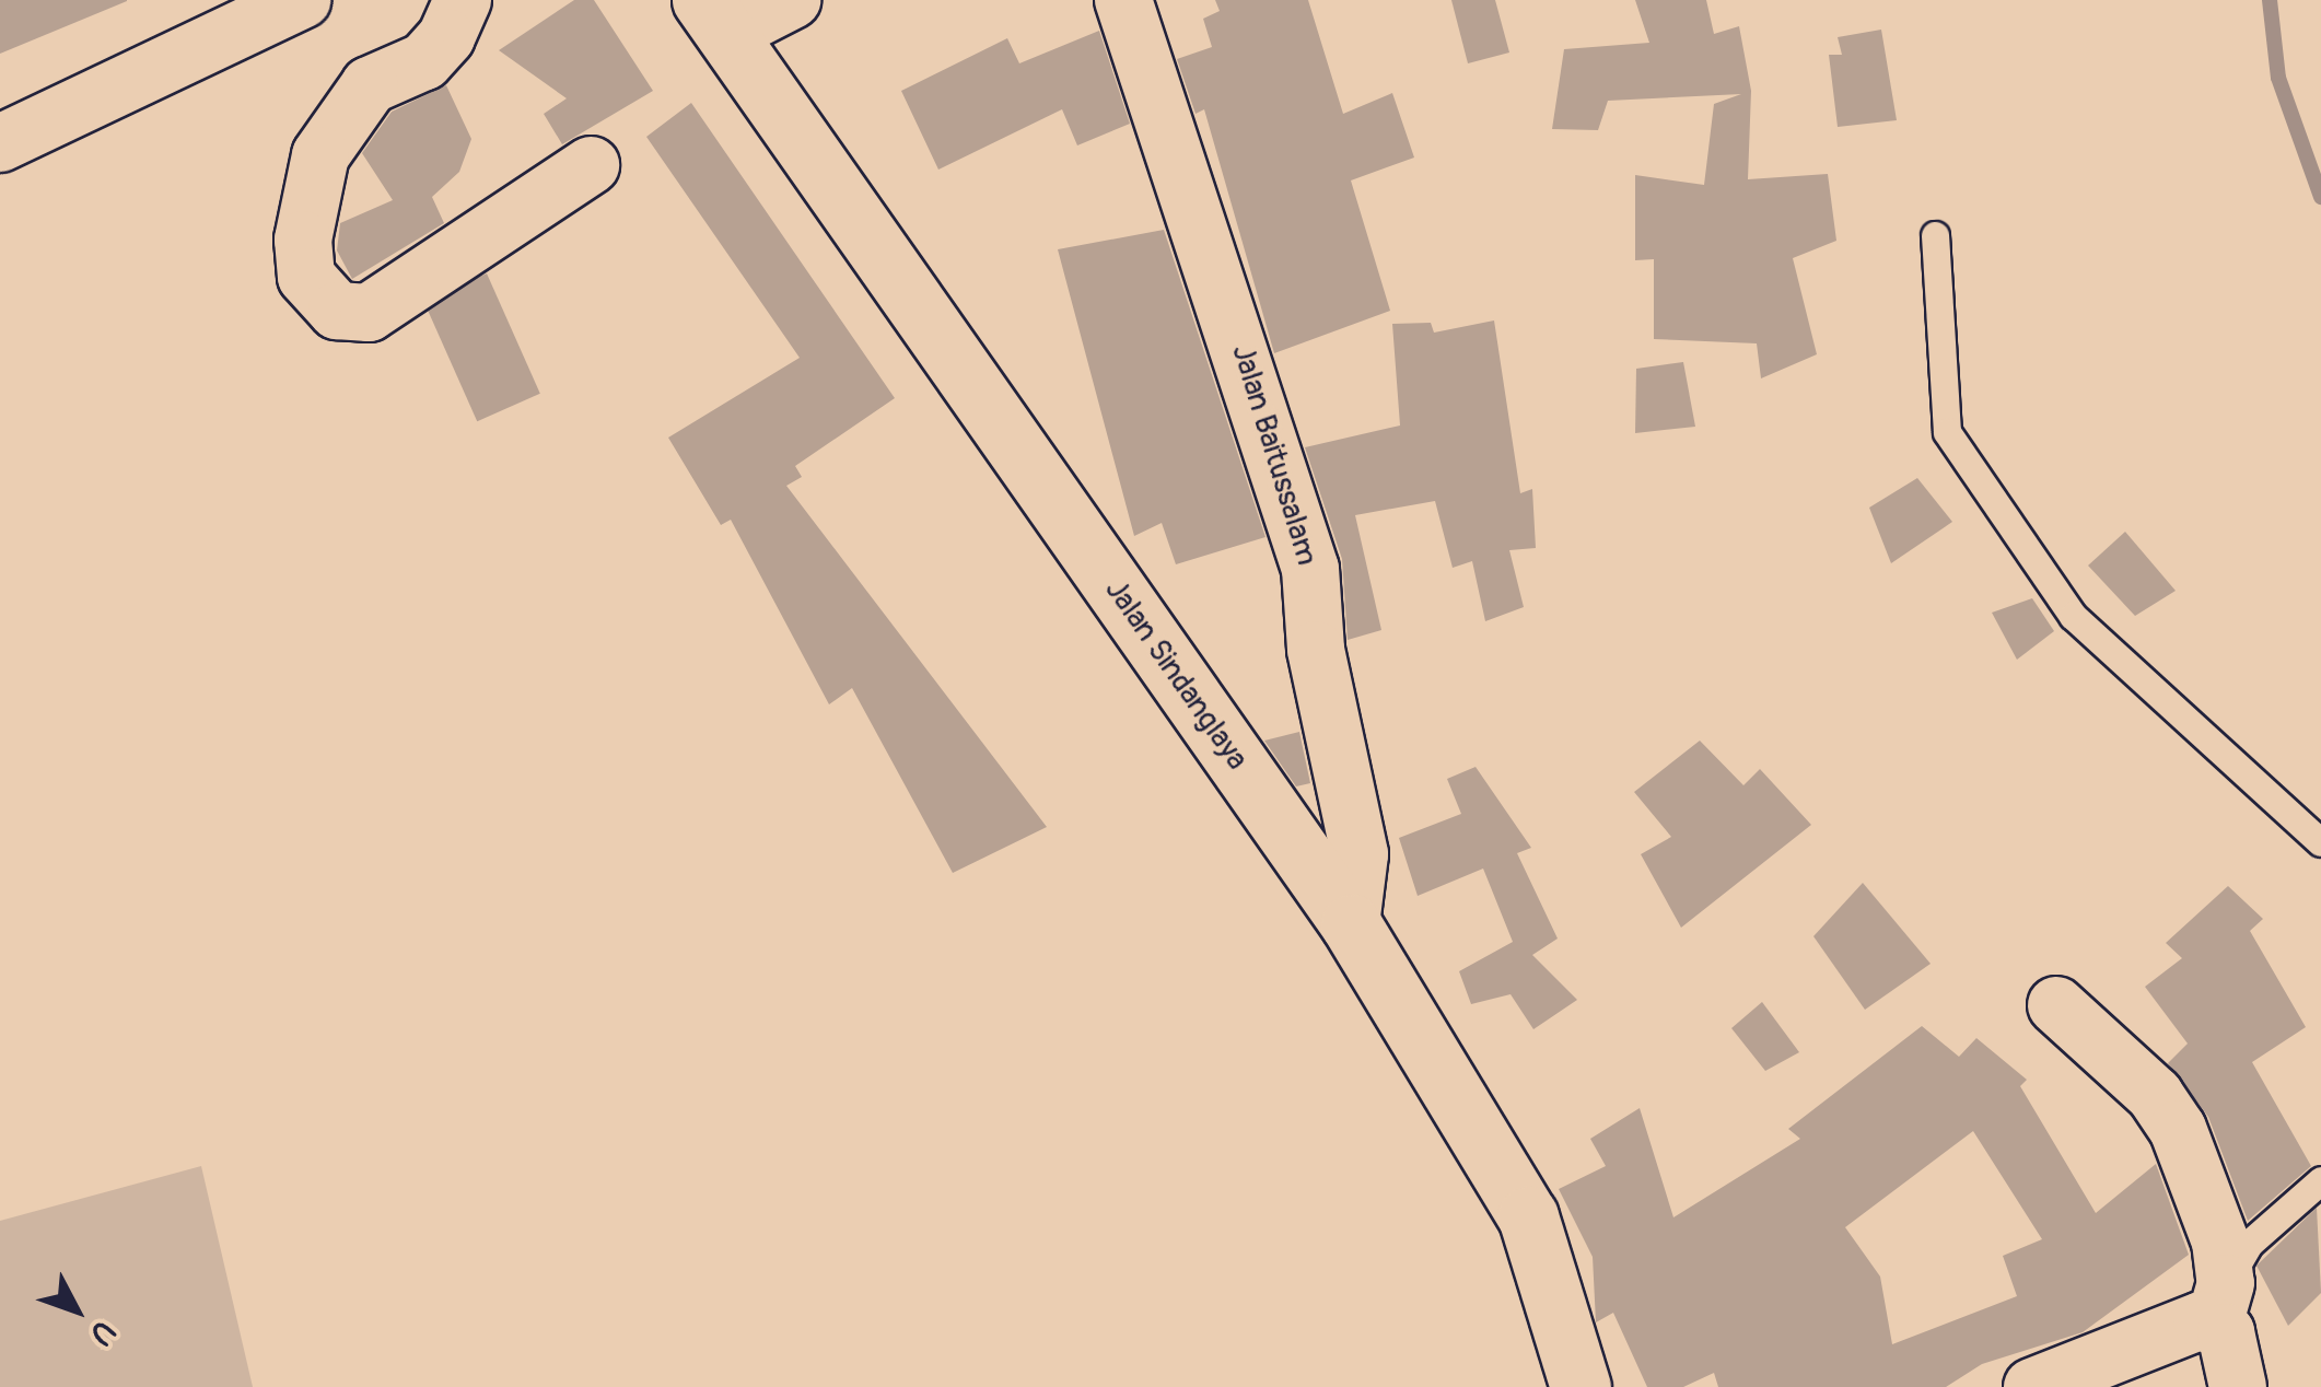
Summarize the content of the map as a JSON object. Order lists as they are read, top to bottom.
{
  "streets": {
    "street": ["Jalan Baitussalam", "Jalan Sindanglaya"]
  },
  "crossings": [
    ["Jalan Baitussalam", "Jalan Sindanglaya"]
  ],
  "north": "bottom right"
}
